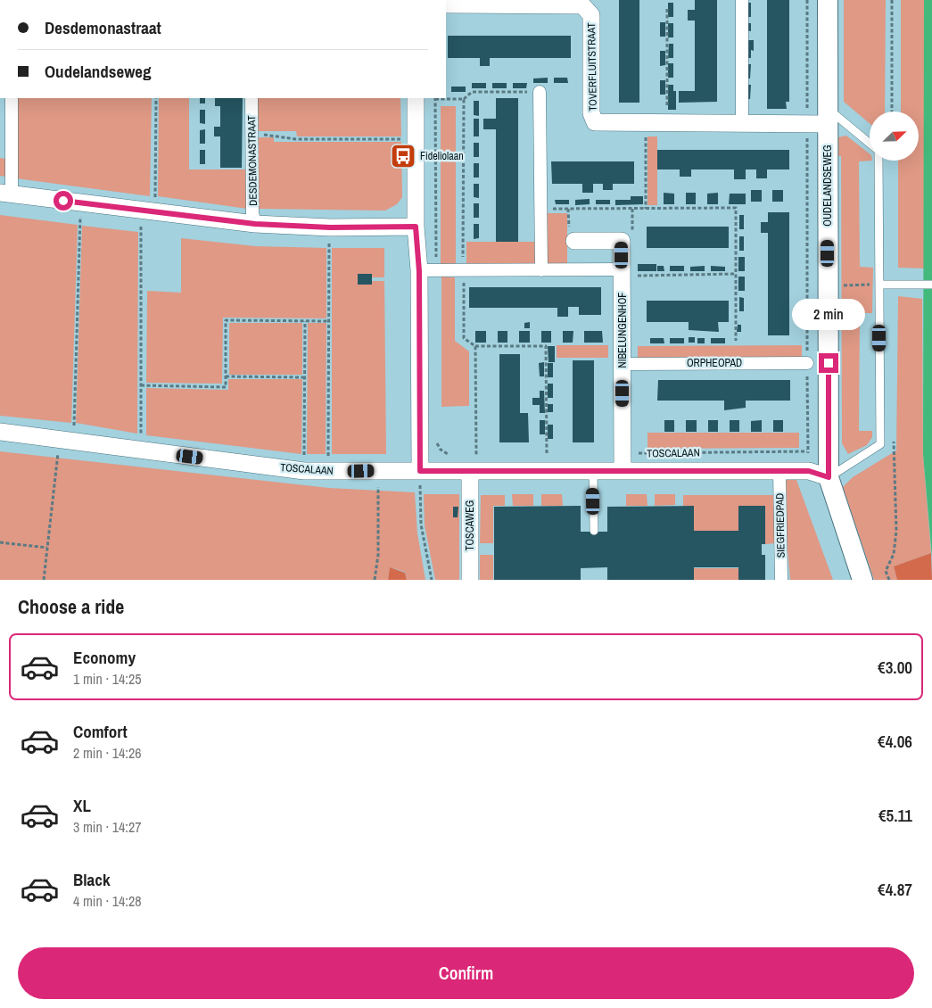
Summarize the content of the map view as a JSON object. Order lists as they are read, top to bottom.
{
  "streets": {
    "street": [
      "TOVERFLUITSTRAAT",
      "DESDEMONASTRAAT",
      "OUDELANDSEWEG",
      "NIBELUNGENHOF",
      "ORPHEOPAD",
      "TOSCALAAN",
      "TOSCAWEG",
      "SIEGFRIEDPAD"
    ]
  },
  "crossings": [
    ["TOVERFLUITSTRAAT", "OUDELANDSEWEG"],
    ["OUDELANDSEWEG", "ORPHEOPAD"],
    ["OUDELANDSEWEG", "TOSCALAAN"],
    ["NIBELUNGENHOF", "ORPHEOPAD"],
    ["NIBELUNGENHOF", "TOSCALAAN"],
    ["TOSCALAAN", "TOSCAWEG"],
    ["TOSCALAAN", "SIEGFRIEDPAD"]
  ],
  "places": {
    "bus stop": ["Fideliolaan"]
  },
  "north": "top right",
  "page": {
    "banner": ["Desdemonastraat", "Oudelandseweg"],
    "bubble": "2 min",
    "heading": "Choose a ride",
    "list": [
      {
        "name": "Economy",
        "note": "1 min · 14:25",
        "value": "€3.00"
      },
      {
        "name": "Comfort",
        "note": "2 min · 14:26",
        "value": "€4.06"
      },
      {
        "name": "XL",
        "note": "3 min · 14:27",
        "value": "€5.11"
      },
      {
        "name": "Black",
        "note": "4 min · 14:28",
        "value": "€4.87"
      }
    ],
    "buttons": "Confirm"
  }
}
